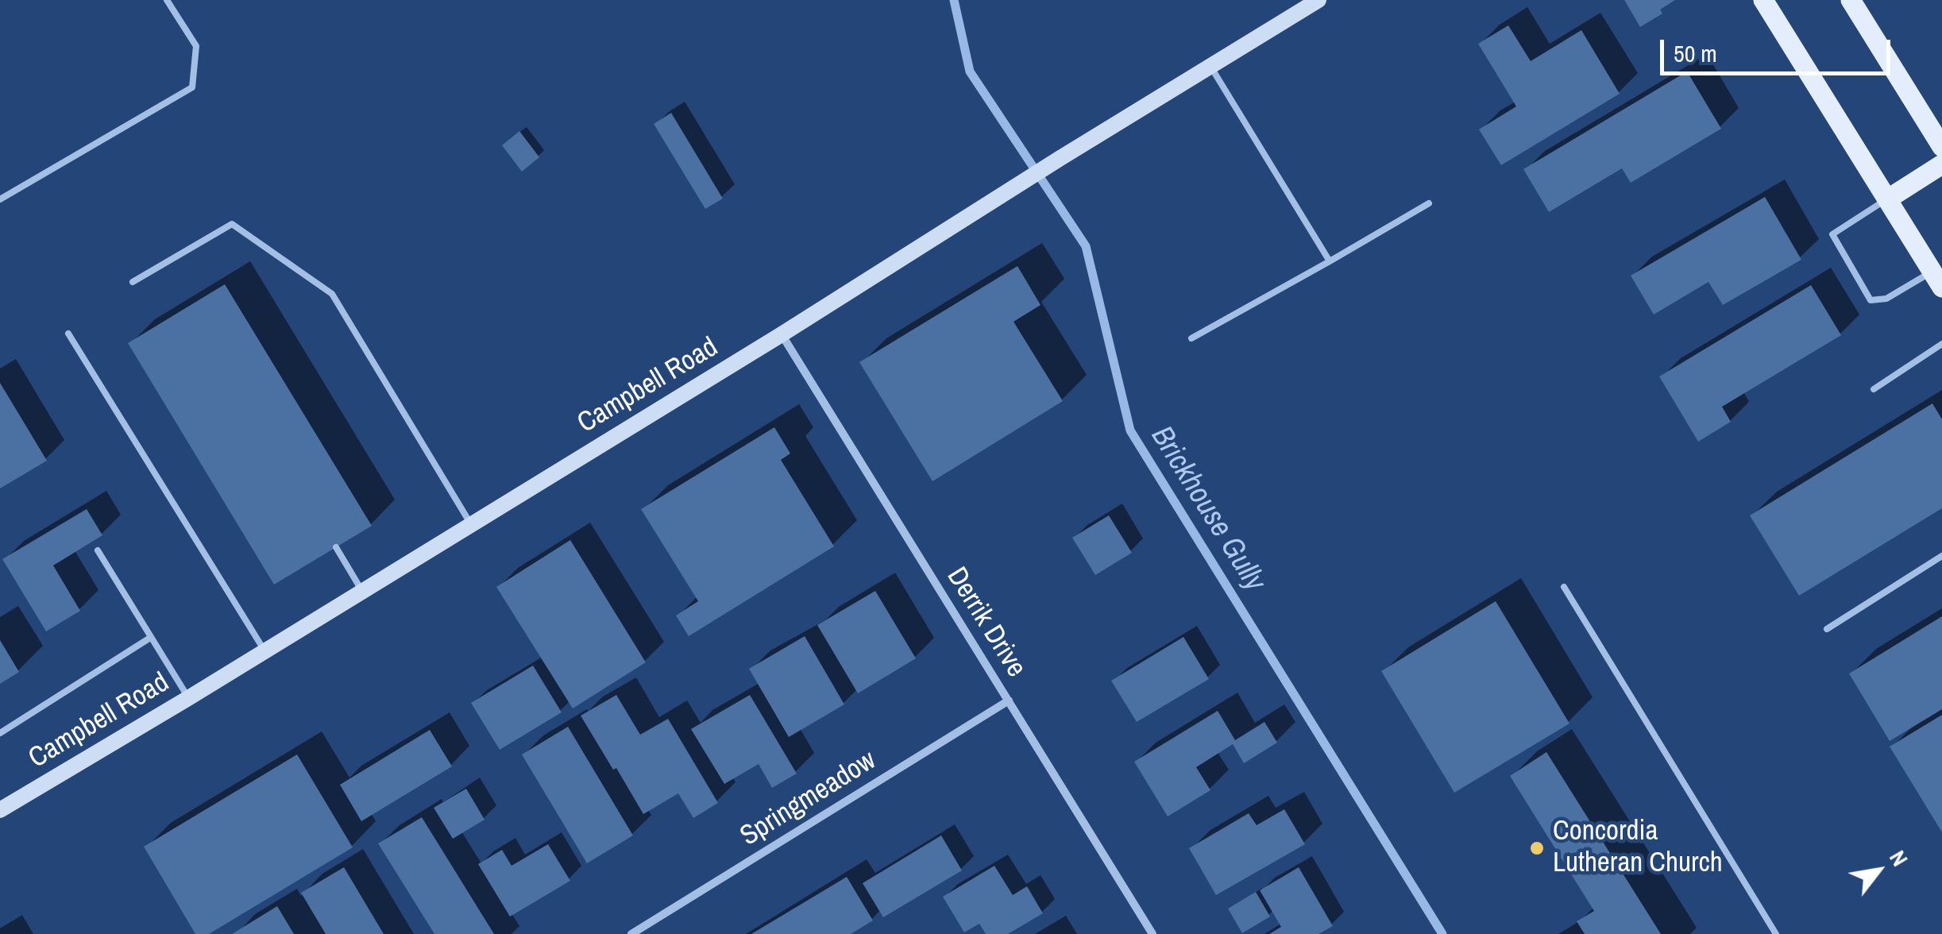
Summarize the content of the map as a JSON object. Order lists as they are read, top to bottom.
{
  "streets": {
    "street": ["Campbell Road", "Derrik Drive", "Springmeadow"]
  },
  "crossings": [
    ["Campbell Road", "Derrik Drive"],
    ["Derrik Drive", "Springmeadow"]
  ],
  "water": ["Brickhouse Gully"],
  "places": ["Concordia Lutheran Church"],
  "scale_bar": "50 m",
  "north": "top right"
}
